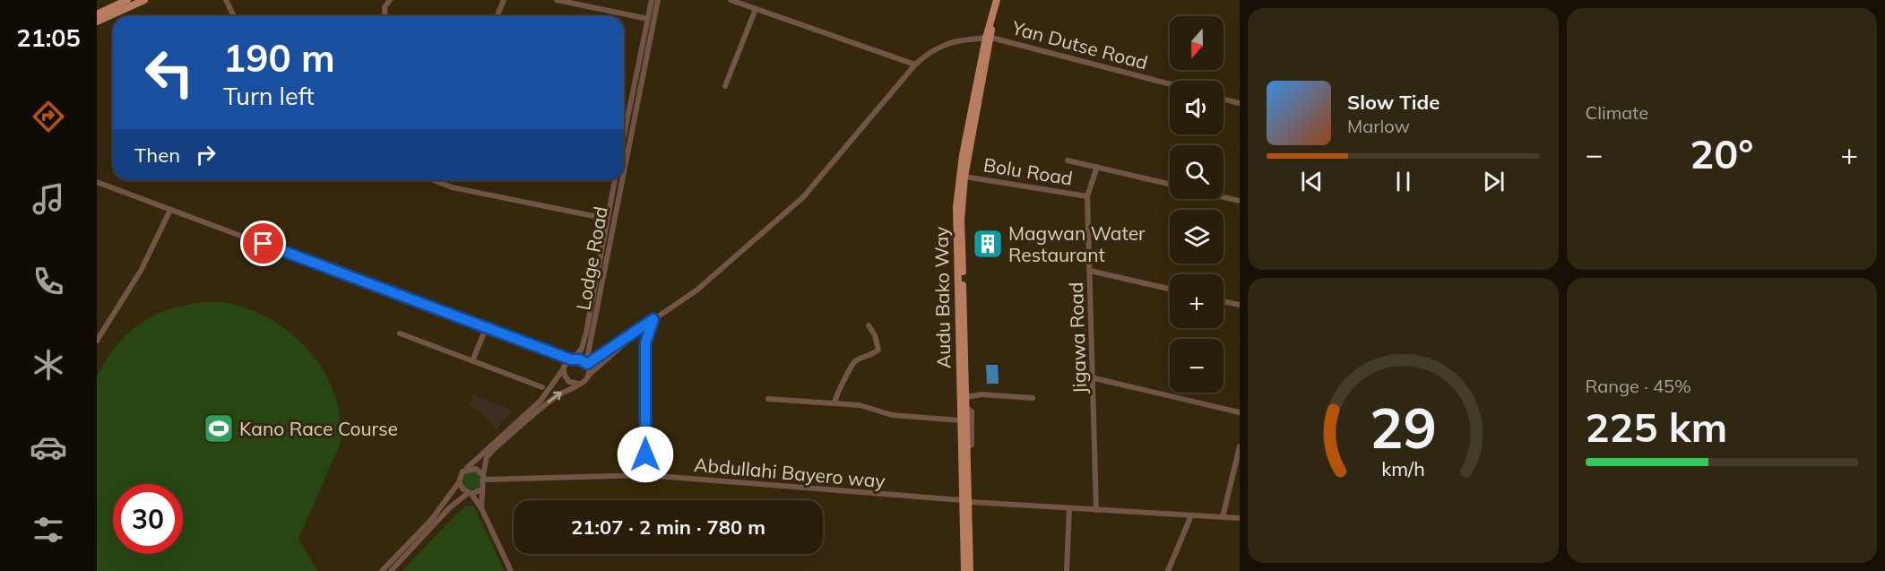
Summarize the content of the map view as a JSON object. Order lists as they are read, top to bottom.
{
  "streets": {
    "main road": ["Audu Bako Way"],
    "street": [
      "Yan Dutse Road",
      "Bolu Road",
      "Lodge Road",
      "Jigawa Road",
      "Abdullahi Bayero way"
    ]
  },
  "crossings": [
    ["Yan Dutse Road", "Audu Bako Way"],
    ["Bolu Road", "Audu Bako Way"],
    ["Bolu Road", "Jigawa Road"],
    ["Audu Bako Way", "Abdullahi Bayero way"],
    ["Jigawa Road", "Abdullahi Bayero way"]
  ],
  "places": {
    "building": ["Magwan Water Restaurant"],
    "sports": ["Kano Race Course"]
  },
  "north": "bottom",
  "page": {
    "tabs": "21:05",
    "tile": [
      "Climate",
      ["Range · 45%", "225 km"]
    ],
    "map_buttons": ["+", "−"],
    "turn": ["190 m", "Turn left"],
    "song": ["Slow Tide", "Marlow"],
    "then": "Then",
    "heat": ["−", "20°", "+"],
    "limit": "30",
    "trip": "21:07 · 2 min · 780 m",
    "gauge": ["29", "km/h"]
  }
}
